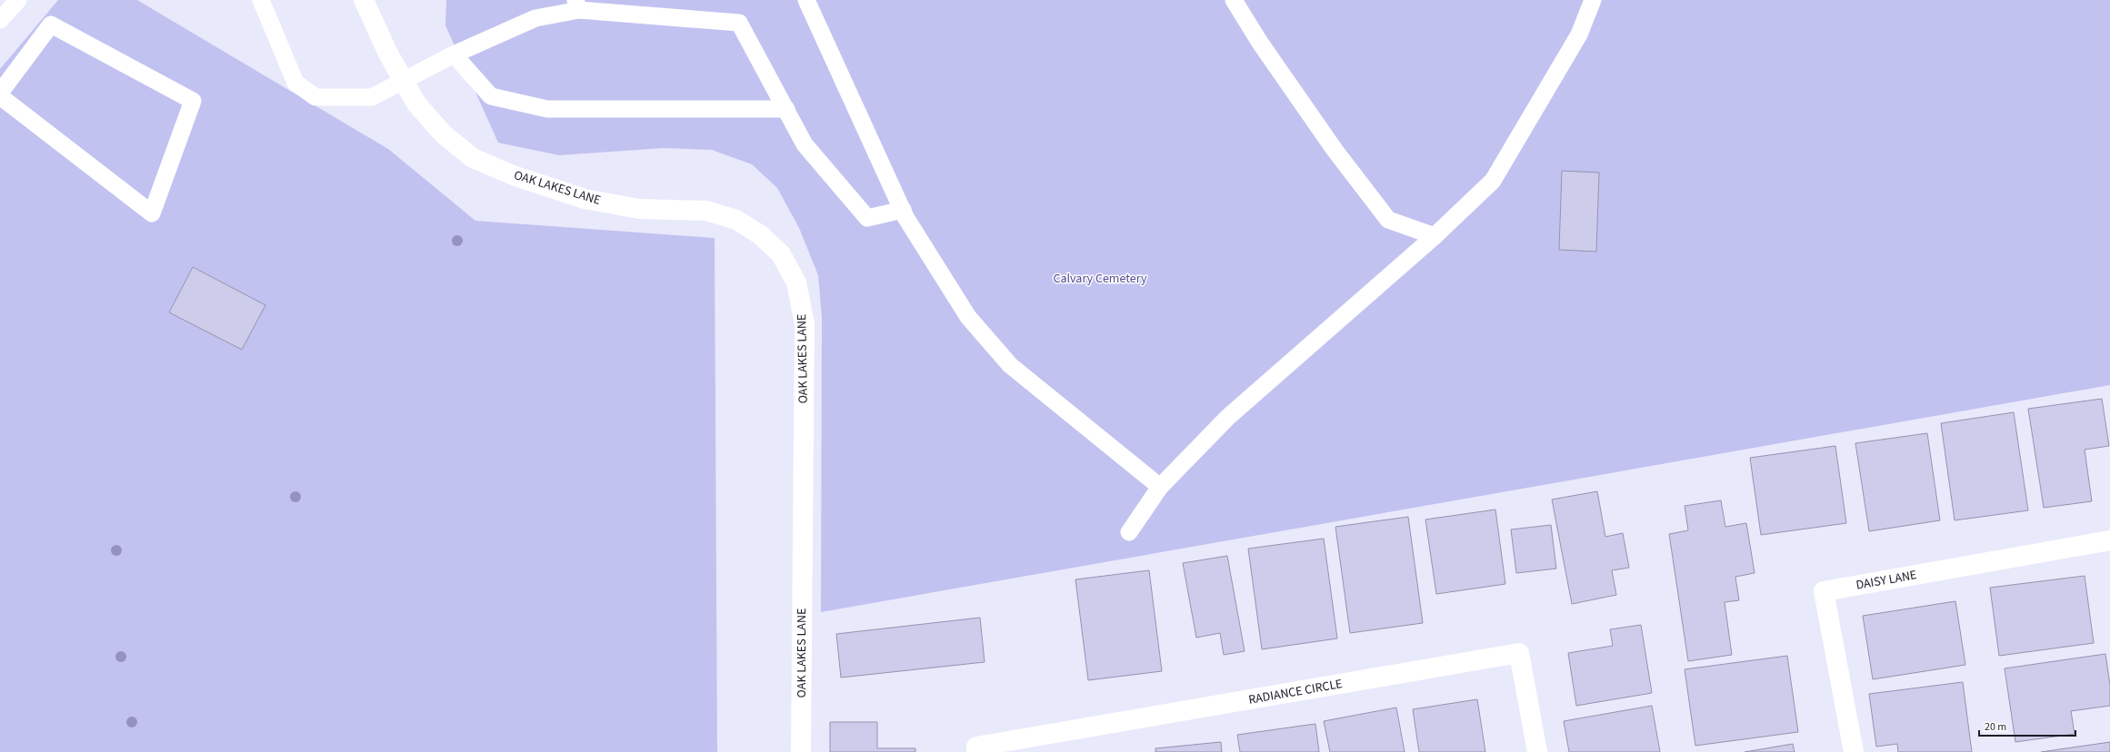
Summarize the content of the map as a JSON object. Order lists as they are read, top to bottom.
{
  "streets": {
    "street": ["OAK LAKES LANE", "DAISY LANE", "RADIANCE CIRCLE"]
  },
  "parks": ["Calvary Cemetery"],
  "scale_bar": "20 m"
}
